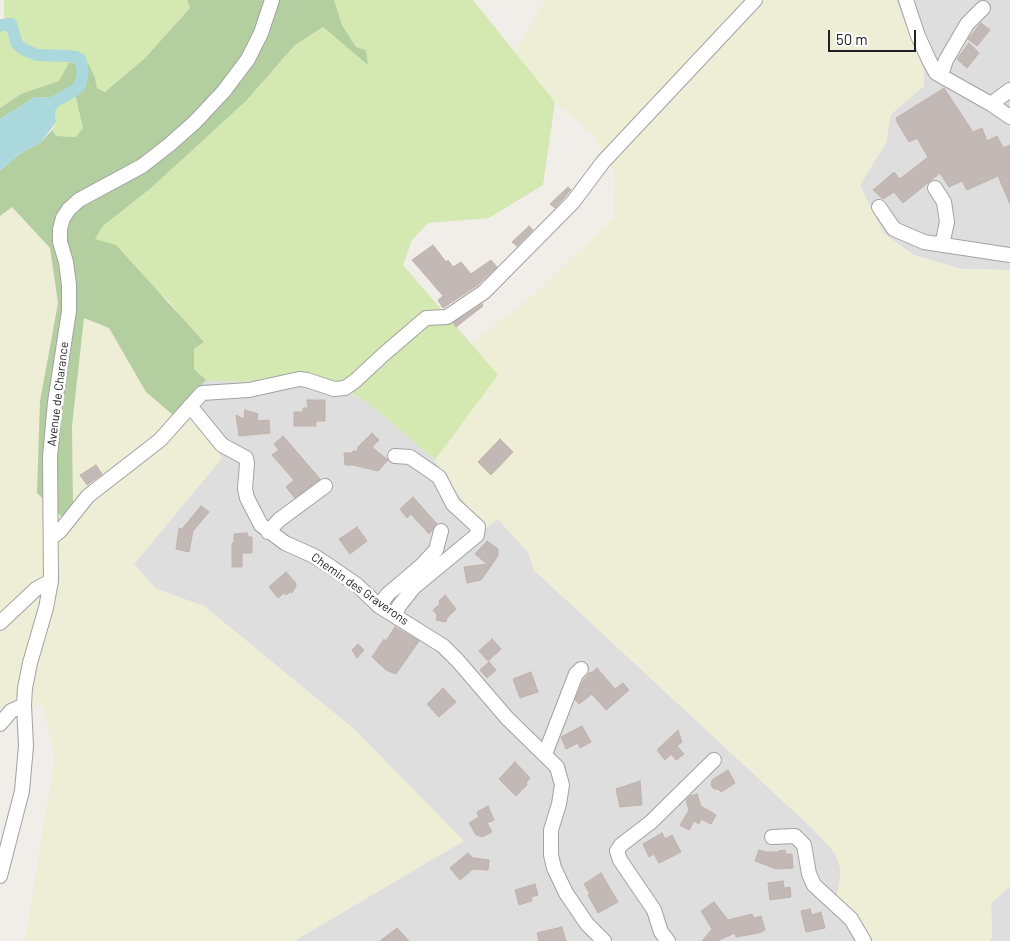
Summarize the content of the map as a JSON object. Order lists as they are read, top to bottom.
{
  "streets": {
    "street": ["Avenue de Charance", "Chemin des Graverons"]
  },
  "scale_bar": "50 m"
}
